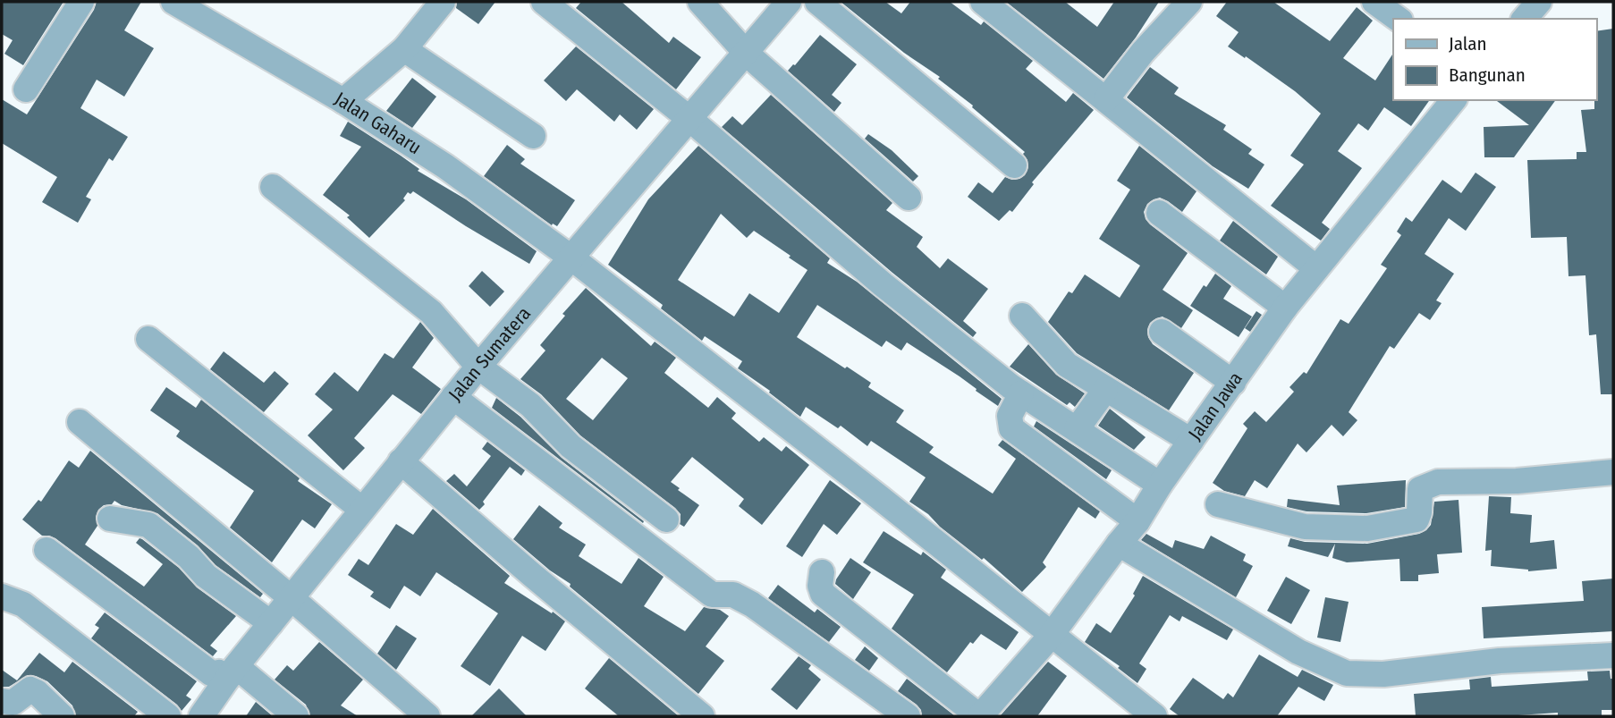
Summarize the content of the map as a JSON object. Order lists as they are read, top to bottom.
{
  "streets": {
    "street": ["Jalan Gaharu", "Jalan Sumatera", "Jalan Jawa"]
  },
  "crossings": [
    ["Jalan Gaharu", "Jalan Sumatera"],
    ["Jalan Gaharu", "Jalan Jawa"]
  ],
  "legend": ["Jalan", "Bangunan"]
}
